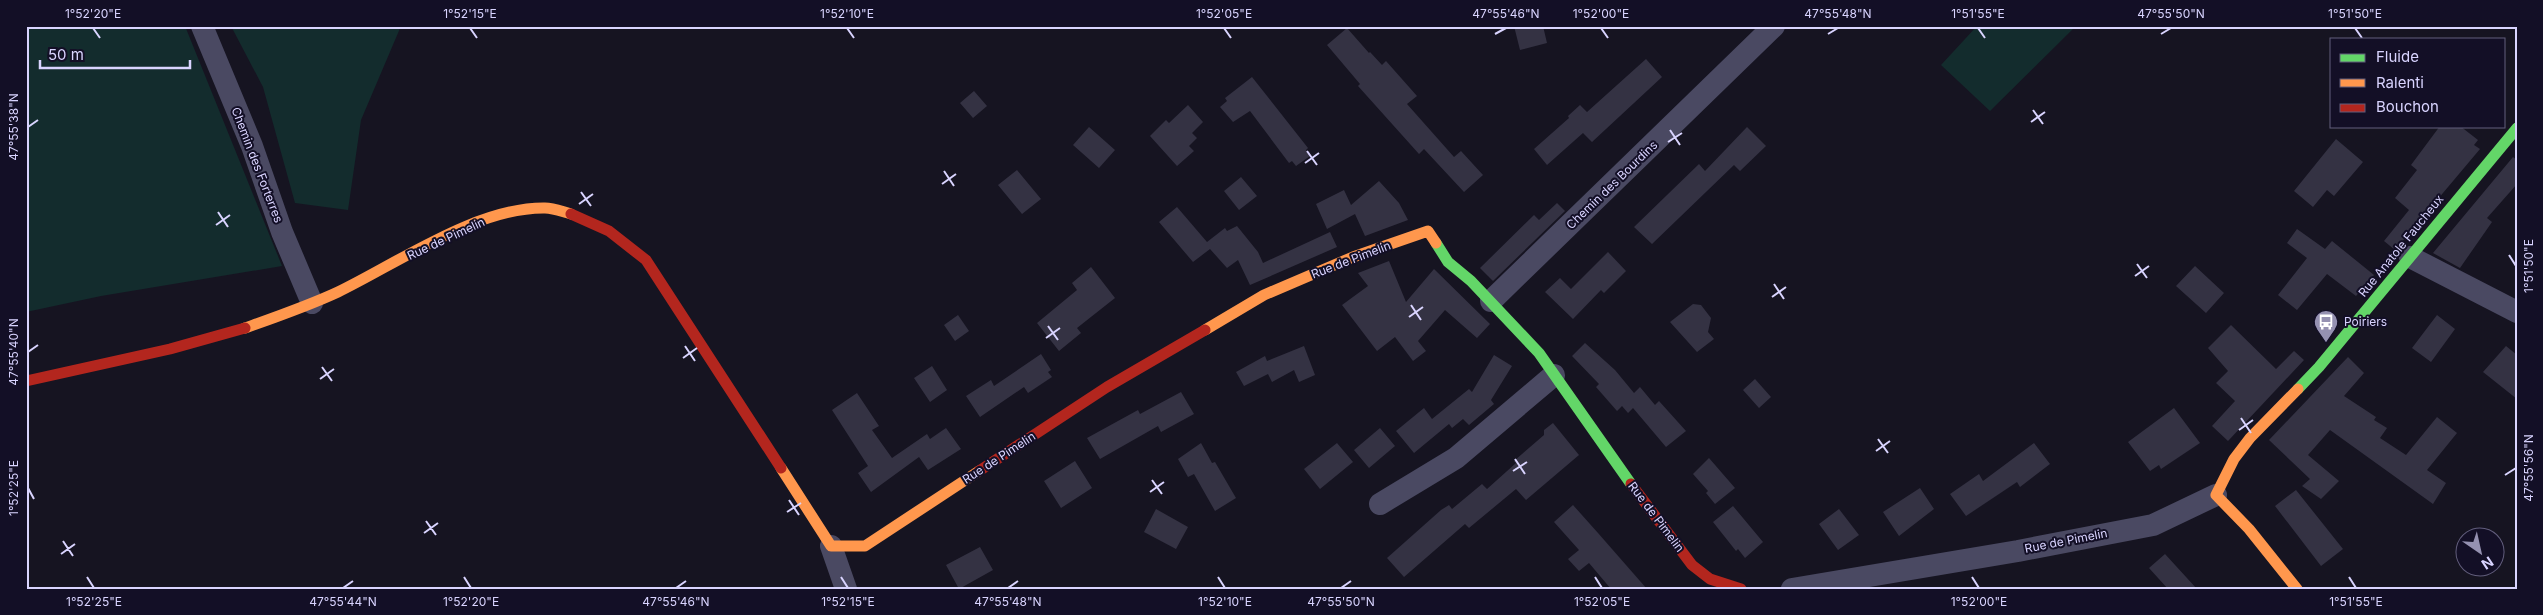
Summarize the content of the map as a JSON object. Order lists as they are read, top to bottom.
{
  "streets": {
    "street": [
      "Chemin des Forterres",
      "Chemin des Bourdins",
      "Rue de Pimelin",
      "Rue Anatole Faucheux"
    ]
  },
  "crossings": [
    ["Chemin des Forterres", "Rue de Pimelin"],
    ["Chemin des Bourdins", "Rue de Pimelin"],
    ["Rue de Pimelin", "Rue Anatole Faucheux"]
  ],
  "places": {
    "bus stop": ["Poiriers"]
  },
  "legend": ["Fluide", "Ralenti", "Bouchon"],
  "scale_bar": "50 m",
  "north": "bottom right",
  "coordinates": [
    "1°52'20\"E",
    "1°52'15\"E",
    "1°52'10\"E",
    "1°52'05\"E",
    "47°55'46\"N",
    "1°52'00\"E",
    "47°55'48\"N",
    "1°51'55\"E",
    "47°55'50\"N",
    "1°51'50\"E",
    "47°55'38\"N",
    "47°55'40\"N",
    "47°55'56\"N",
    "1°52'25\"E",
    "47°55'44\"N"
  ]
}
